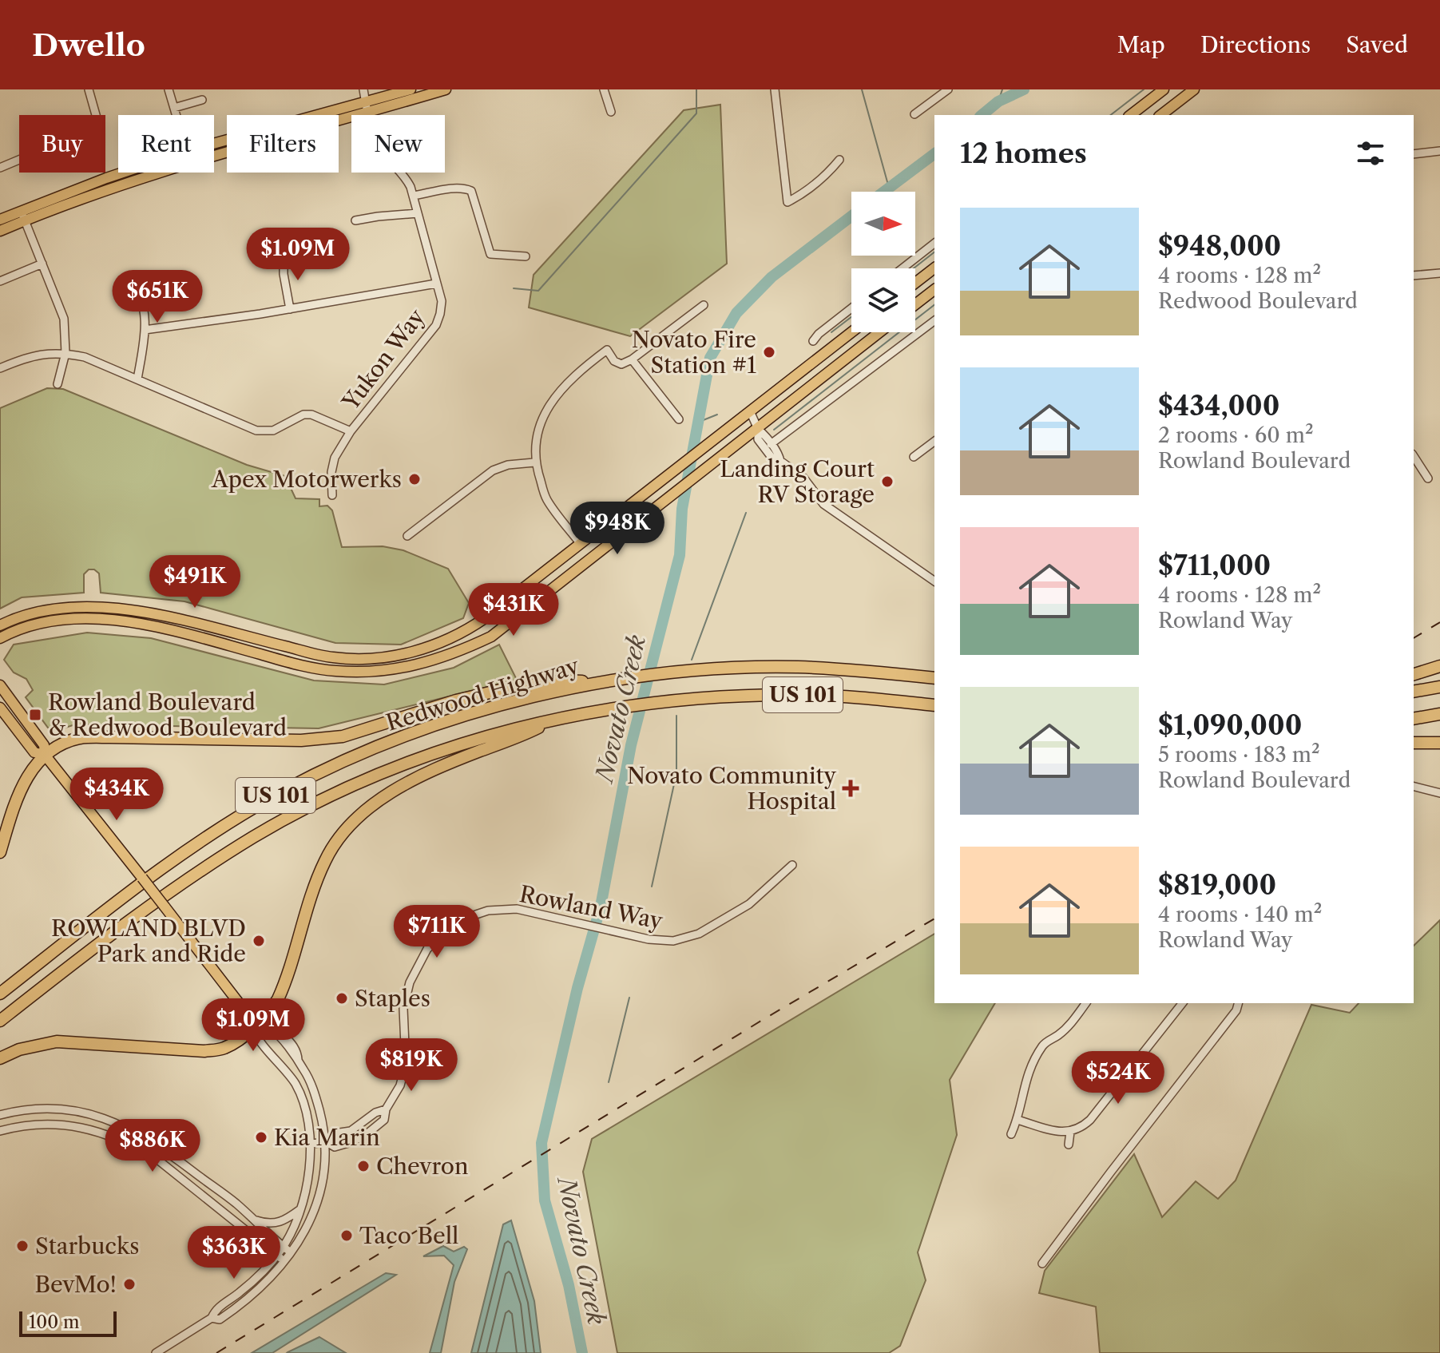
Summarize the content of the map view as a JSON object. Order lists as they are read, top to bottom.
{
  "streets": {
    "highway": ["Redwood Highway", "US 101"],
    "street": ["Yukon Way", "Rowland Way"]
  },
  "water": ["Novato Creek"],
  "places": {
    "other": [
      "Novato Fire Station #1",
      "Apex Motorwerks",
      "Landing Court RV Storage",
      "ROWLAND BLVD Park and Ride",
      "Staples",
      "Kia Marin",
      "Chevron",
      "Taco Bell",
      "Starbucks",
      "BevMo!"
    ],
    "transit": ["Rowland Boulevard & Redwood Boulevard"],
    "health": ["Novato Community Hospital"]
  },
  "scale_bar": "100 m",
  "north": "right",
  "page": {
    "header": "Dwello",
    "nav": ["Map", "Directions", "Saved"],
    "chip": [
      "Buy",
      "Rent",
      "Filters",
      "New"
    ],
    "heading": "12 homes",
    "list": [
      {
        "name": "$948,000",
        "note": "4 rooms · 128 m² · Redwood Boulevard"
      },
      {
        "name": "$434,000",
        "note": "2 rooms · 60 m² · Rowland Boulevard"
      },
      {
        "name": "$711,000",
        "note": "4 rooms · 128 m² · Rowland Way"
      },
      {
        "name": "$1,090,000",
        "note": "5 rooms · 183 m² · Rowland Boulevard"
      },
      {
        "name": "$819,000",
        "note": "4 rooms · 140 m² · Rowland Way"
      }
    ],
    "price": [
      "$1.09M",
      "$651K",
      "$948K",
      "$491K",
      "$431K",
      "$434K",
      "$711K",
      "$1.09M",
      "$819K",
      "$524K",
      "$886K",
      "$363K"
    ],
    "scale": "100 m"
  }
}
